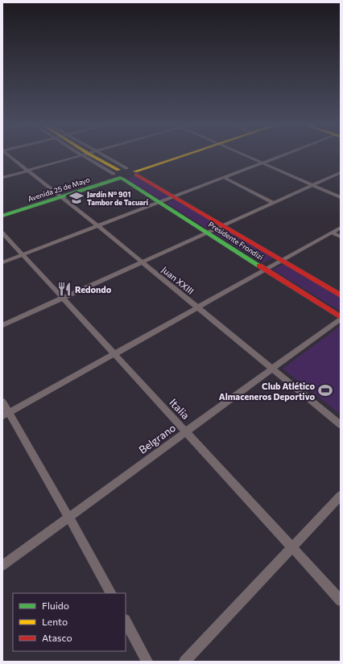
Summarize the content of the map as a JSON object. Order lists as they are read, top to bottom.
{
  "streets": {
    "main road": ["Avenida 25 de Mayo", "Presidente Frondizi"],
    "street": ["Juan XXIII", "Italia", "Belgrano"]
  },
  "crossings": [
    ["Avenida 25 de Mayo", "Presidente Frondizi"],
    ["Avenida 25 de Mayo", "Juan XXIII"],
    ["Presidente Frondizi", "Belgrano"],
    ["Juan XXIII", "Belgrano"],
    ["Italia", "Belgrano"]
  ],
  "places": {
    "school or university": ["Jardín N° 901 Tambor de Tacuarí"],
    "restaurant": ["Redondo"],
    "sports": ["Club Atlético Almaceneros Deportivo"]
  },
  "legend": ["Fluido", "Lento", "Atasco"]
}
